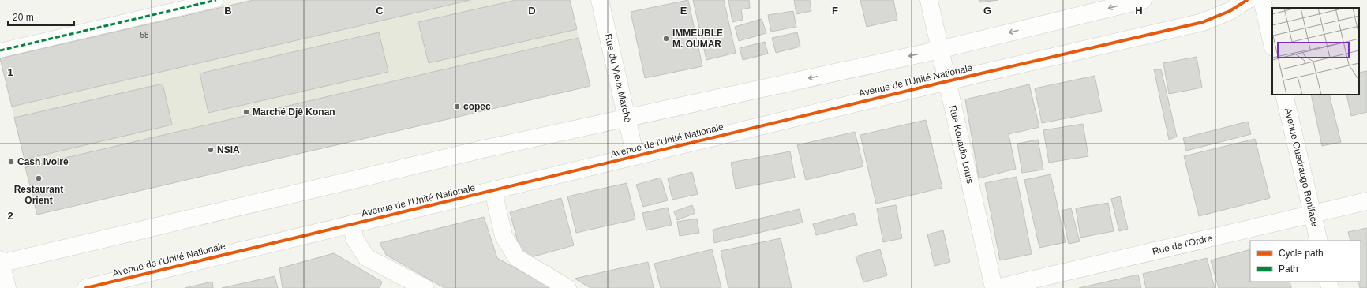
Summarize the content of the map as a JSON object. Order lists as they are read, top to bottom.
{
  "streets": {
    "street": [
      "Rue du Vieux Marché",
      "Avenue de l'Unité Nationale",
      "Rue Kouadio Louis",
      "Avenue Ouedraogo Boniface",
      "Rue de l'Ordre"
    ]
  },
  "crossings": [
    ["Rue du Vieux Marché", "Avenue de l'Unité Nationale"],
    ["Avenue de l'Unité Nationale", "Rue Kouadio Louis"],
    ["Avenue Ouedraogo Boniface", "Rue de l'Ordre"]
  ],
  "places": [
    "IMMEUBLE M. OUMAR",
    "copec",
    "Marché Djê Konan",
    "NSIA",
    "Cash Ivoire",
    "Restaurant Orient"
  ],
  "house_numbers": ["58"],
  "legend": ["Cycle path", "Path"],
  "scale_bar": "20 m",
  "grid": {
    "columns": [
      "B",
      "C",
      "D",
      "E",
      "F",
      "G",
      "H"
    ],
    "rows": ["1", "2"]
  }
}
